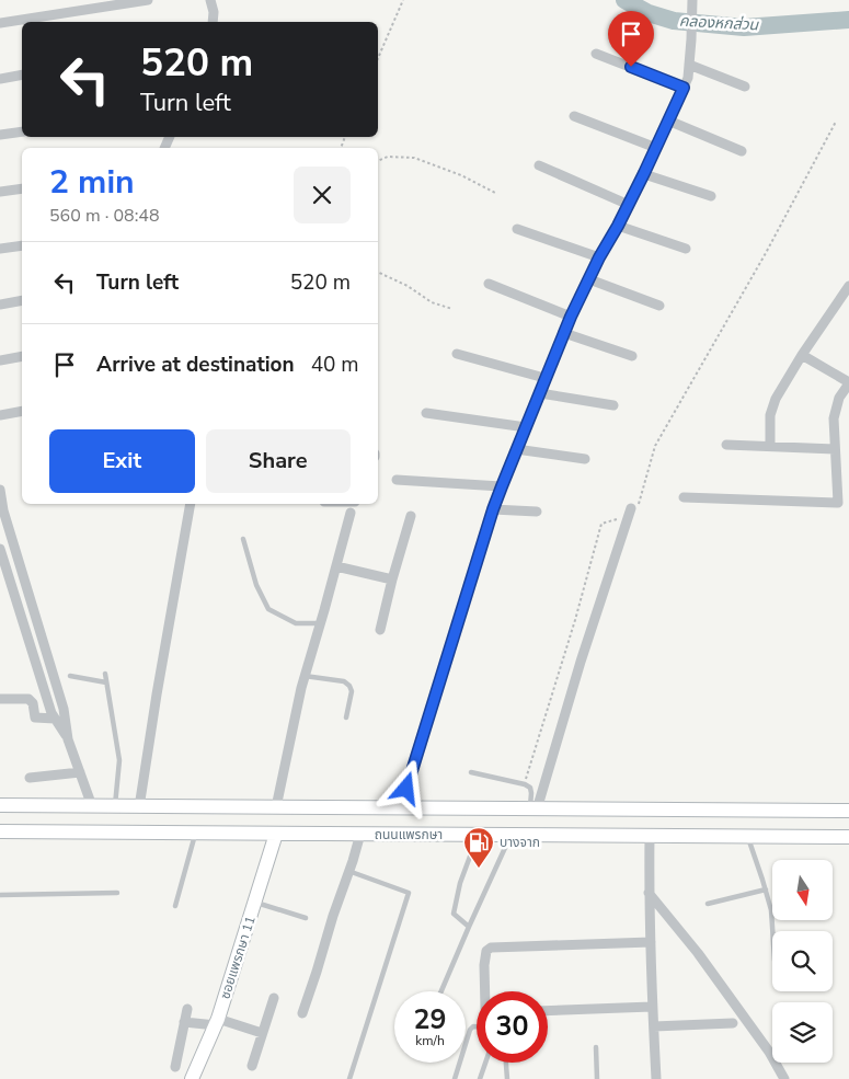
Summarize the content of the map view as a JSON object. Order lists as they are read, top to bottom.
{
  "streets": {
    "main road": ["ถนนแพรกษา", "ซอยแพรกษา 11"]
  },
  "crossings": [
    ["ถนนแพรกษา", "ซอยแพรกษา 11"]
  ],
  "water": ["คลองหกส่วน"],
  "places": {
    "fuel station": ["บางจาก"]
  },
  "north": "bottom",
  "page": {
    "turn": ["520 m", "Turn left"],
    "heading": ["2 min", "560 m · 08:48"],
    "list": [
      {
        "name": "Turn left",
        "value": "520 m"
      },
      {
        "name": "Arrive at destination",
        "value": "40 m"
      }
    ],
    "buttons": ["Exit", "Share"],
    "speed": "29 km/h",
    "limit": "30"
  }
}
